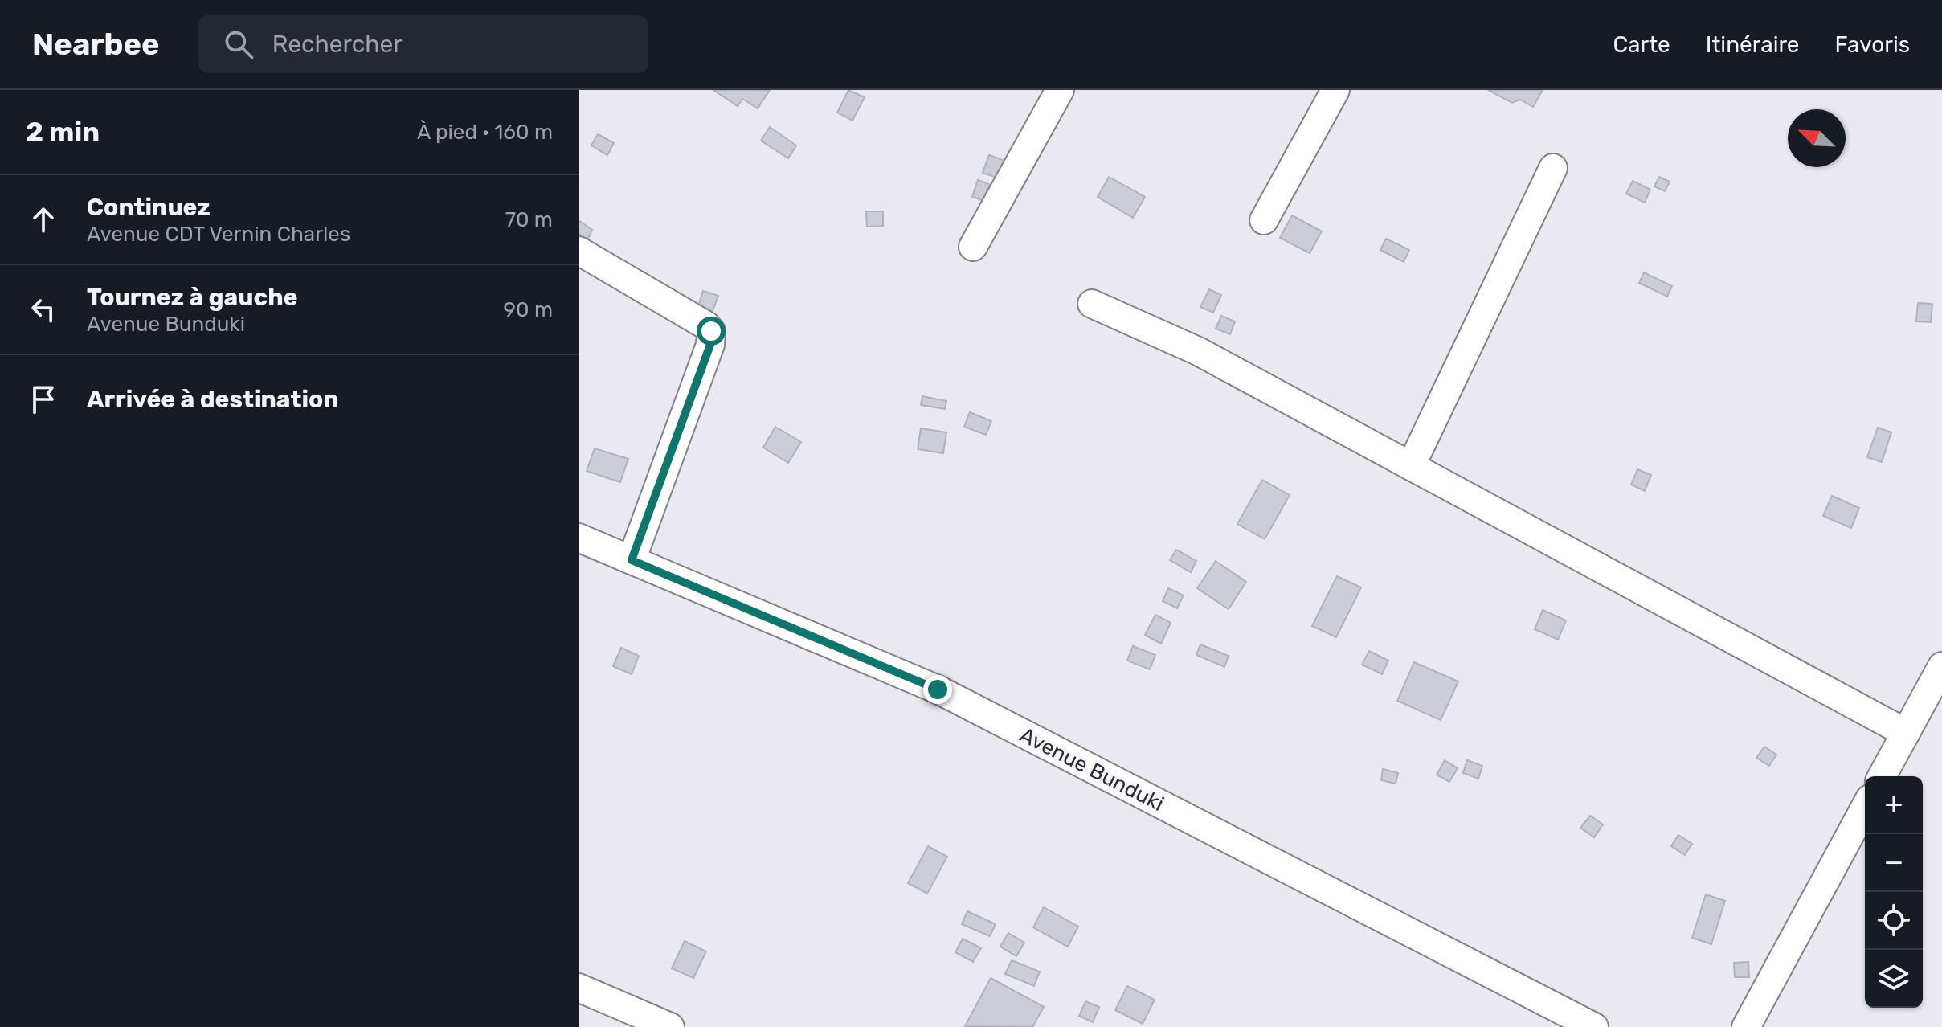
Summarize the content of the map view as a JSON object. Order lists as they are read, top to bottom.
{
  "streets": {
    "street": ["Avenue Bunduki"]
  },
  "north": "top left",
  "page": {
    "header": "Nearbee",
    "search": "Rechercher",
    "nav": ["Carte", "Itinéraire", "Favoris"],
    "heading": ["2 min", "À pied · 160 m"],
    "list": [
      ["Continuez", "Avenue CDT Vernin Charles", "70 m"],
      ["Tournez à gauche", "Avenue Bunduki", "90 m"],
      "Arrivée à destination"
    ],
    "map_buttons": ["+", "−"]
  }
}
